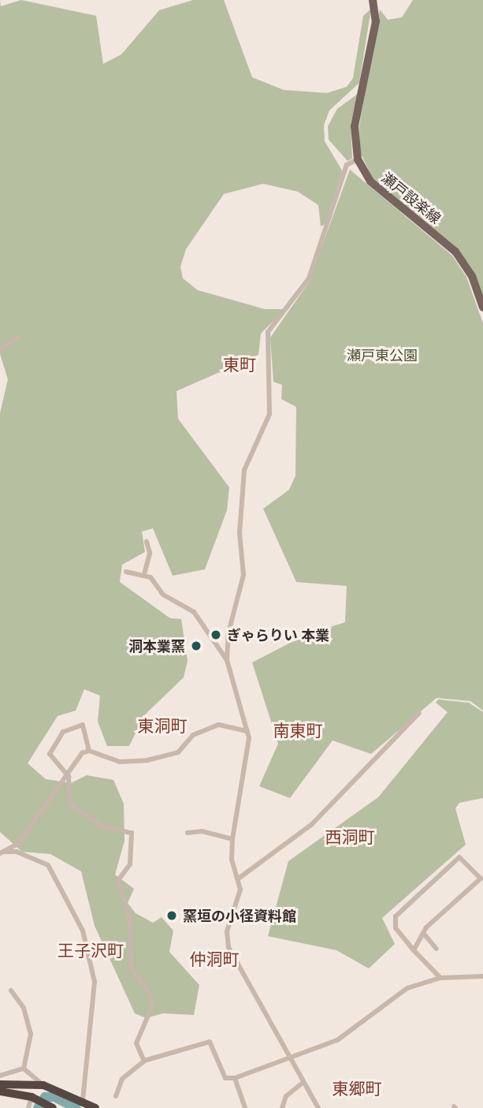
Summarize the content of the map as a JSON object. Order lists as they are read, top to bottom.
{
  "streets": {
    "main road": ["瀬戸設楽線"]
  },
  "districts": [
    "東町",
    "東洞町",
    "南東町",
    "西洞町",
    "王子沢町",
    "仲洞町",
    "東郷町"
  ],
  "parks": ["瀬戸東公園"],
  "places": ["ぎゃらりい 本業", "洞本業窯", "窯垣の小径資料館"]
}
